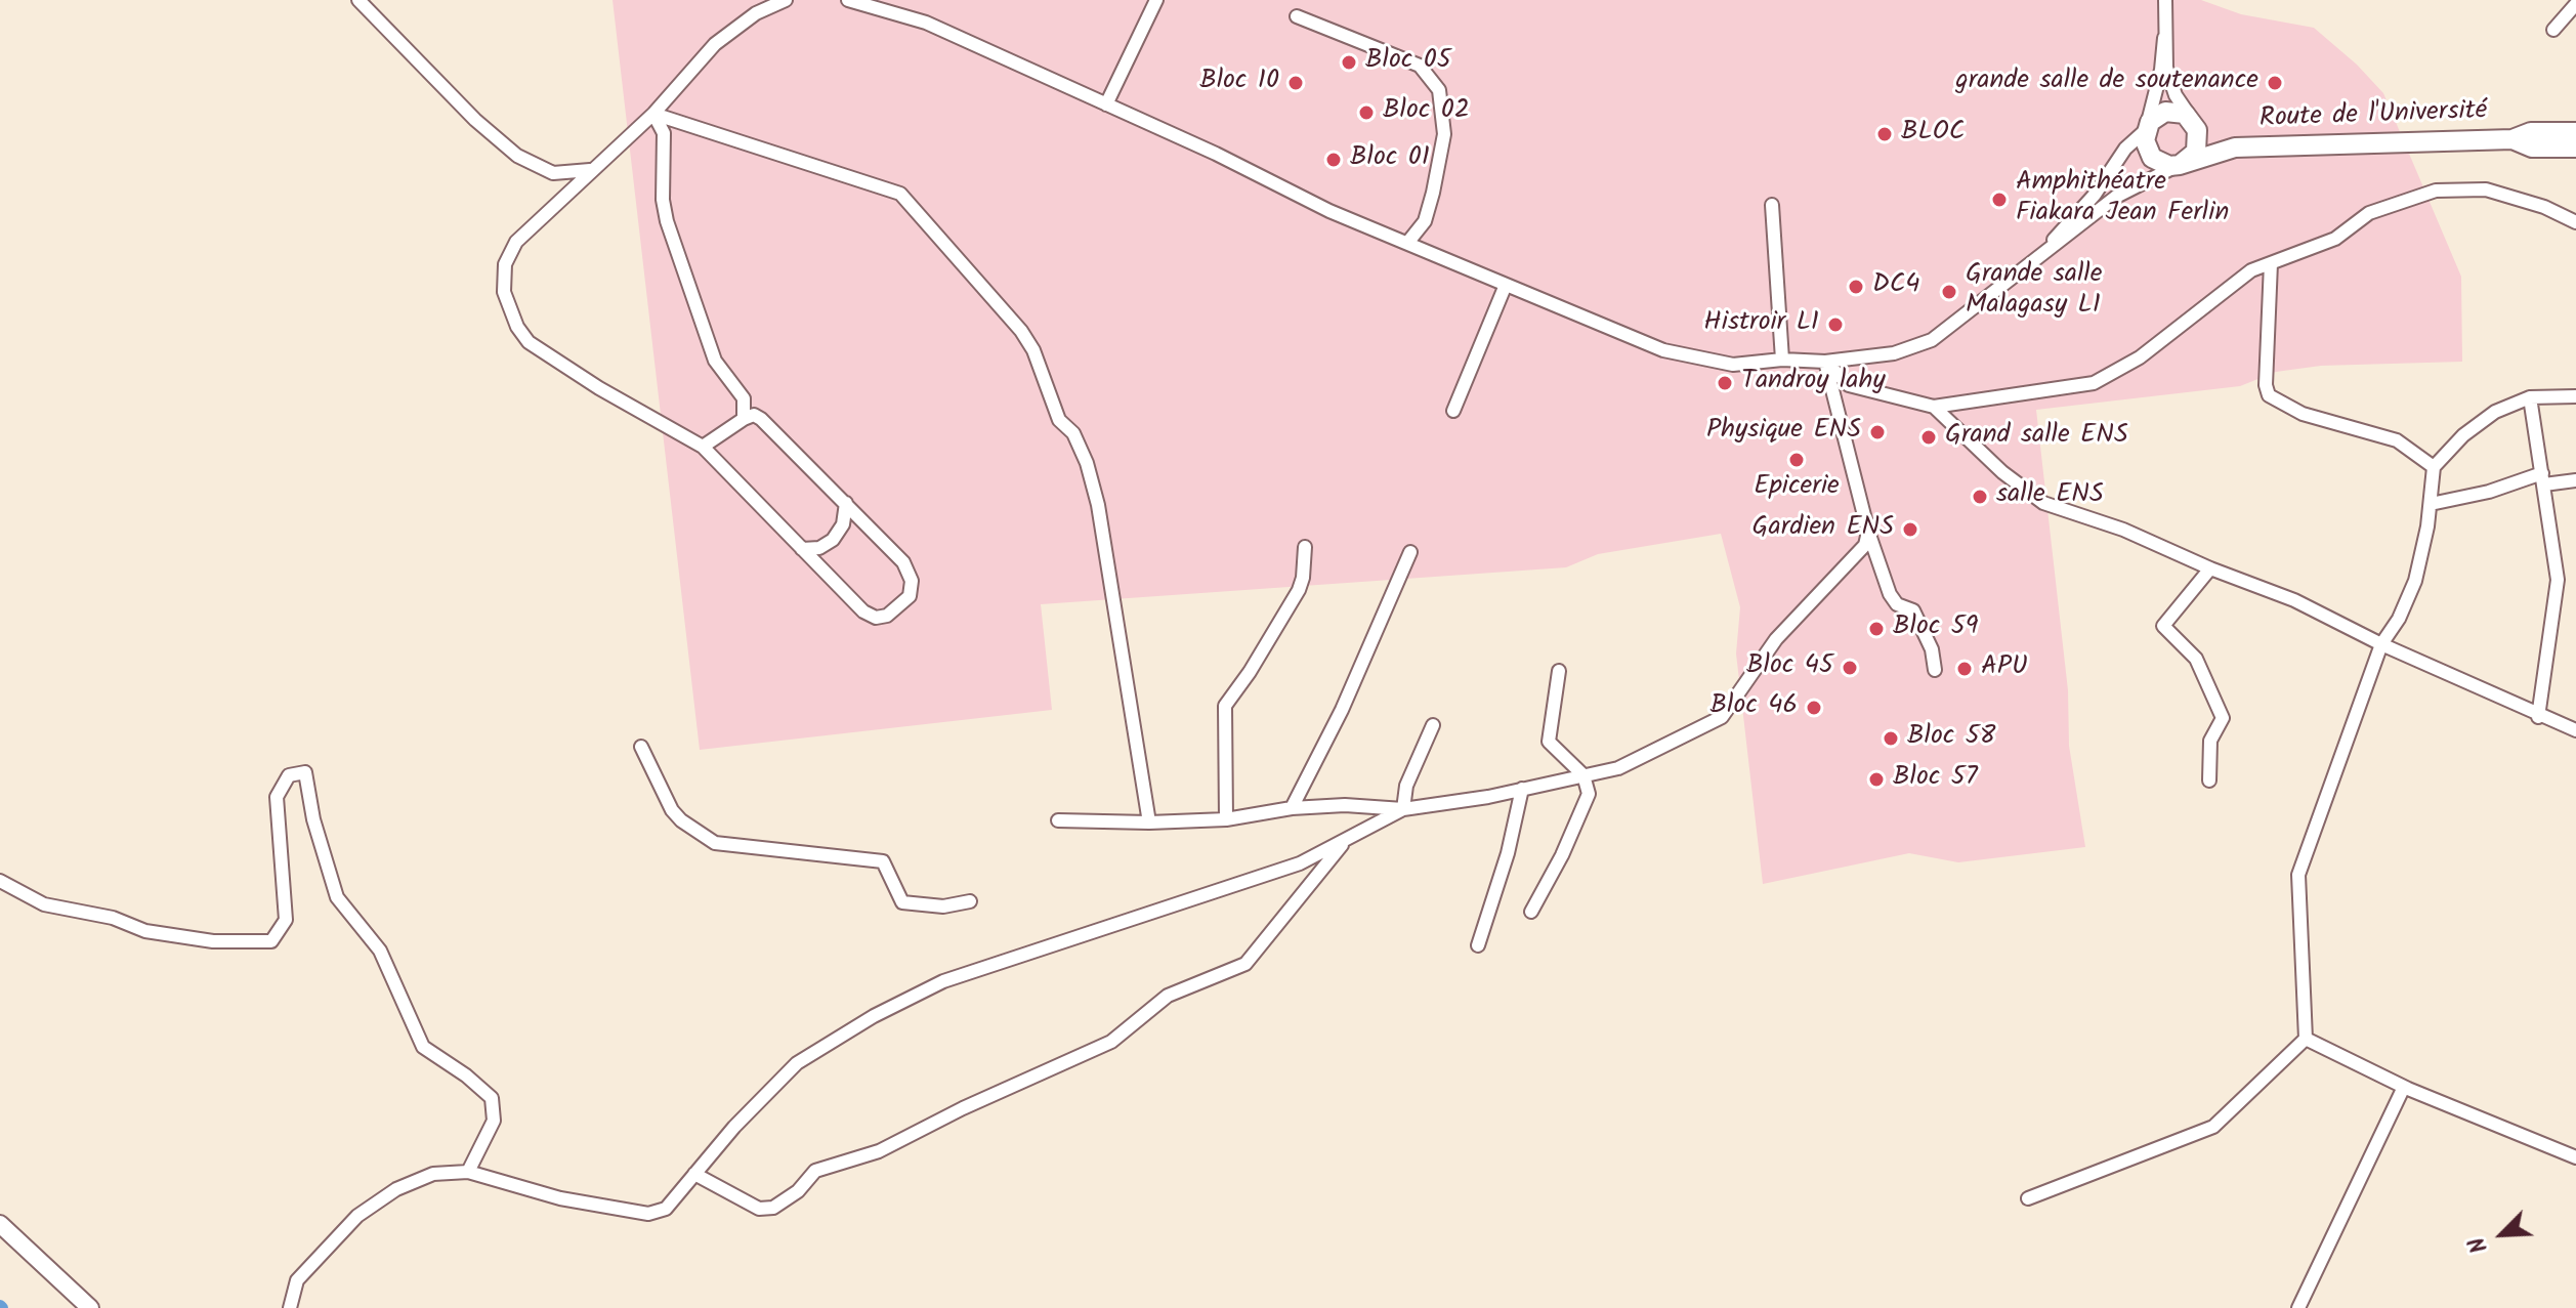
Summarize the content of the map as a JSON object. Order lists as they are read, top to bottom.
{
  "streets": {
    "main road": ["Route de l'Université"]
  },
  "places": [
    "Bloc 05",
    "Bloc 10",
    "grande salle de soutenance",
    "Bloc 02",
    "BLOC",
    "Bloc 01",
    "Amphithéatre Fiakara Jean Ferlin",
    "DC4",
    "Grande salle Malagasy L1",
    "Histroir L1",
    "Tandroy lahy",
    "Physique ENS",
    "Grand salle ENS",
    "Epicerie",
    "salle ENS",
    "Gardien ENS",
    "Bloc 59",
    "Bloc 45",
    "APU",
    "Bloc 46",
    "Bloc 58",
    "Bloc 57"
  ],
  "north": "bottom left"
}
